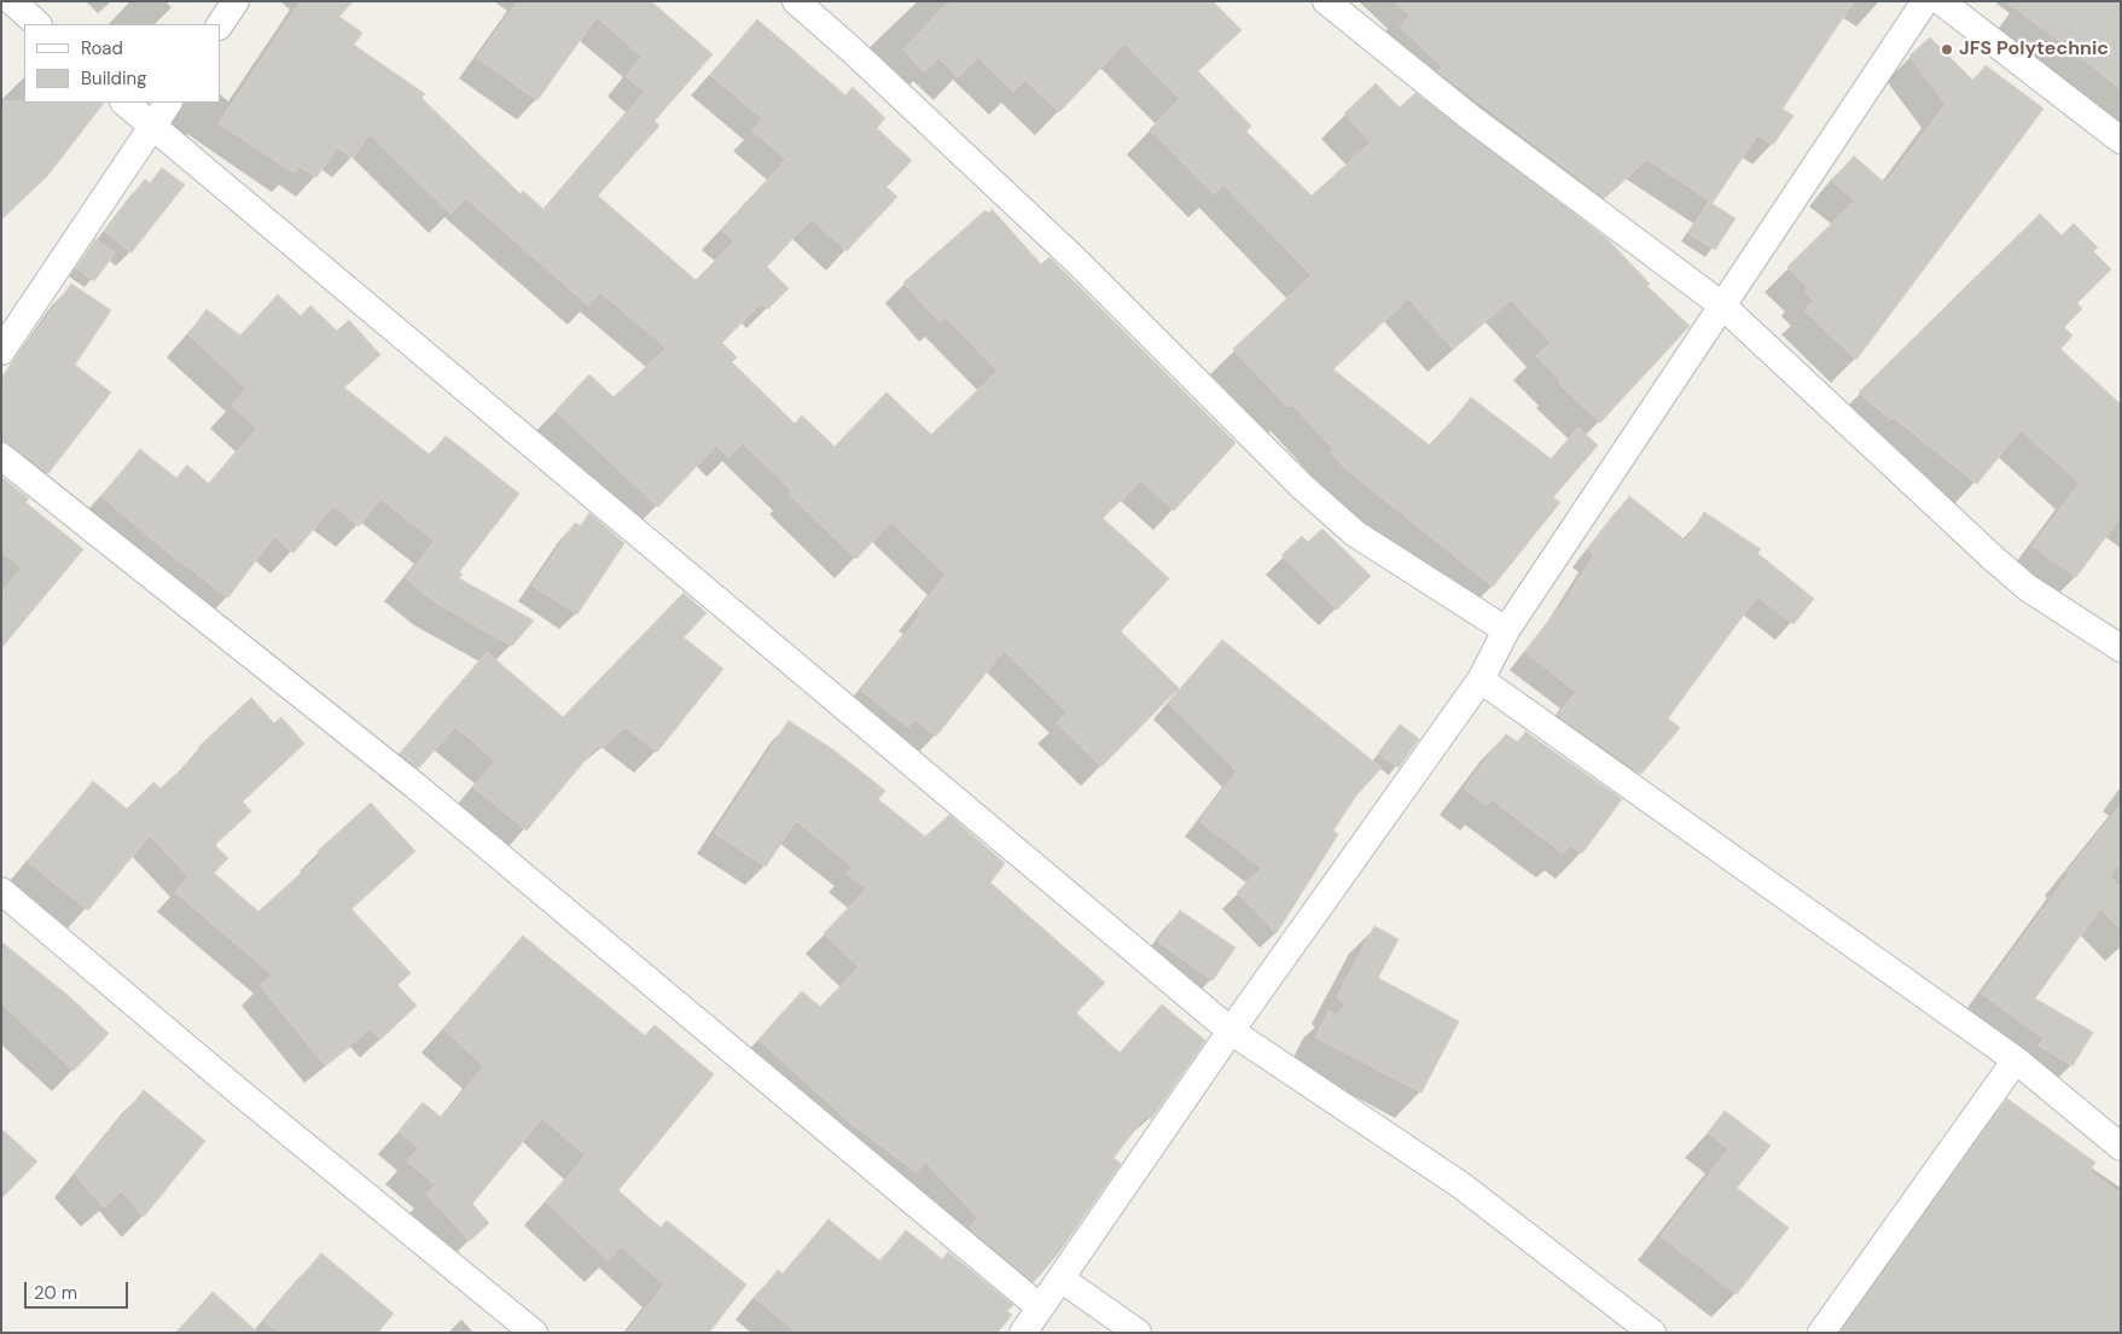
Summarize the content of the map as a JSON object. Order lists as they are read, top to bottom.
{
  "places": ["JFS Polytechnic"],
  "legend": ["Road", "Building"],
  "scale_bar": "20 m"
}
